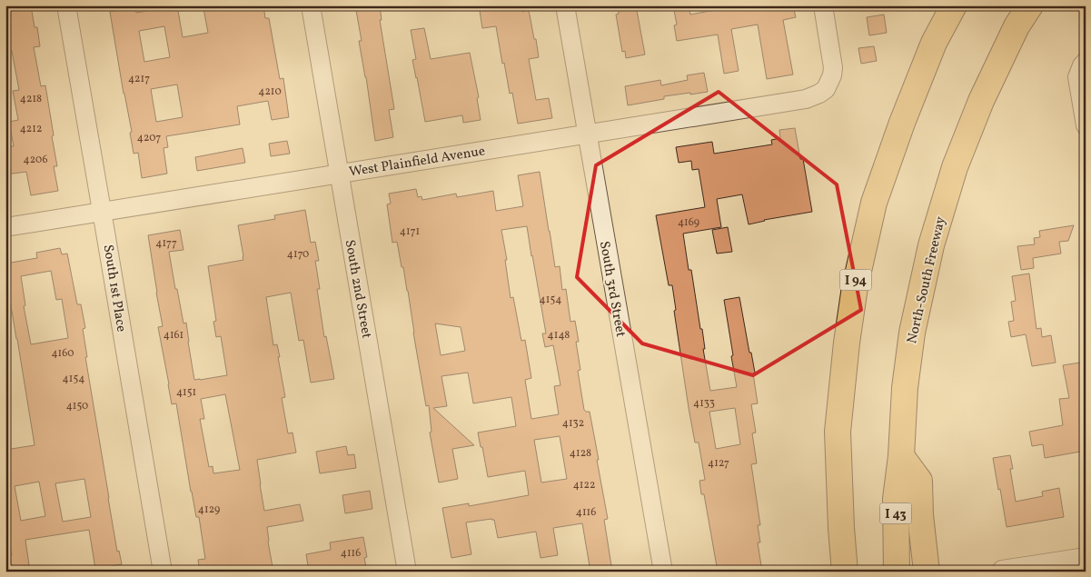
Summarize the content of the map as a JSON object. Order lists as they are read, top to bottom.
{
  "streets": {
    "highway": ["I 94", "North-South Freeway", "I 43"],
    "street": [
      "West Plainfield Avenue",
      "South 1st Place",
      "South 2nd Street",
      "South 3rd Street"
    ]
  },
  "crossings": [
    ["West Plainfield Avenue", "South 1st Place"],
    ["West Plainfield Avenue", "South 2nd Street"],
    ["West Plainfield Avenue", "South 3rd Street"]
  ],
  "house_numbers": [
    "4217",
    "4210",
    "4218",
    "4212",
    "4207",
    "4206",
    "4169",
    "4171",
    "4177",
    "4170",
    "4154",
    "4161",
    "4148",
    "4160",
    "4154",
    "4151",
    "4133",
    "4150",
    "4132",
    "4128",
    "4127",
    "4122",
    "4129",
    "4116",
    "4116"
  ]
}
